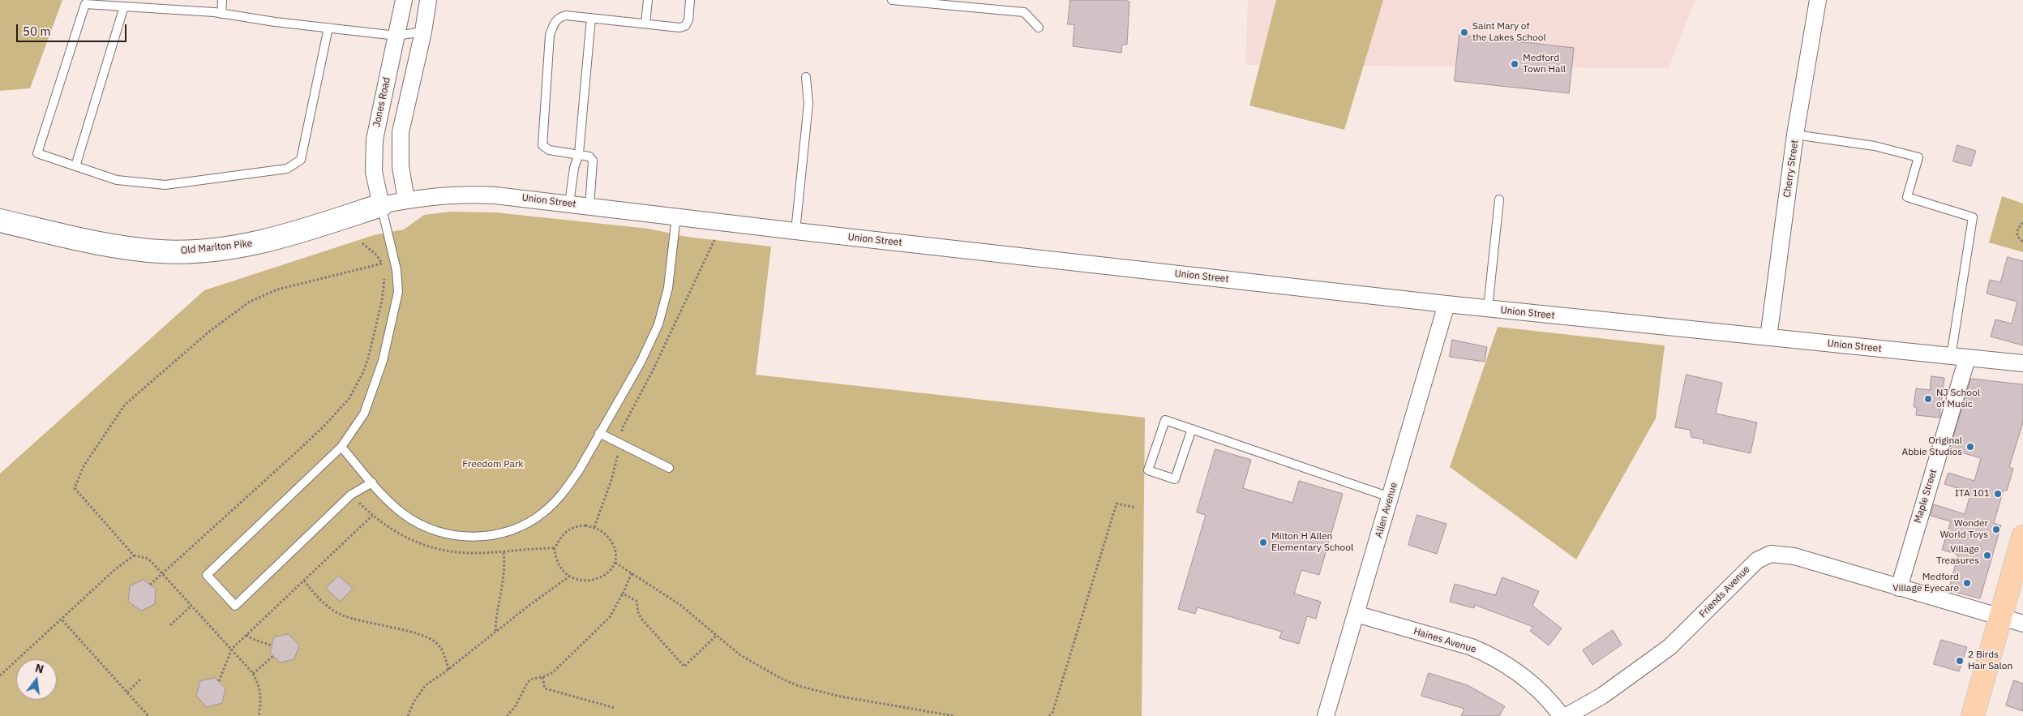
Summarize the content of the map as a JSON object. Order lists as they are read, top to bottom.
{
  "streets": {
    "street": [
      "Jones Road",
      "Cherry Street",
      "Union Street",
      "Old Marlton Pike",
      "Maple Street",
      "Allen Avenue",
      "Friends Avenue",
      "Haines Avenue"
    ]
  },
  "crossings": [
    ["Jones Road", "Union Street"],
    ["Jones Road", "Old Marlton Pike"],
    ["Cherry Street", "Union Street"],
    ["Union Street", "Old Marlton Pike"],
    ["Union Street", "Maple Street"],
    ["Union Street", "Allen Avenue"],
    ["Maple Street", "Friends Avenue"],
    ["Allen Avenue", "Haines Avenue"]
  ],
  "parks": ["Freedom Park"],
  "places": [
    "Saint Mary of the Lakes School",
    "Medford Town Hall",
    "NJ School of Music",
    "Original Abbie Studios",
    "ITA 101",
    "Wonder World Toys",
    "Milton H Allen Elementary School",
    "Village Treasures",
    "Medford Village Eyecare",
    "2 Birds Hair Salon"
  ],
  "scale_bar": "50 m",
  "north": "top"
}
